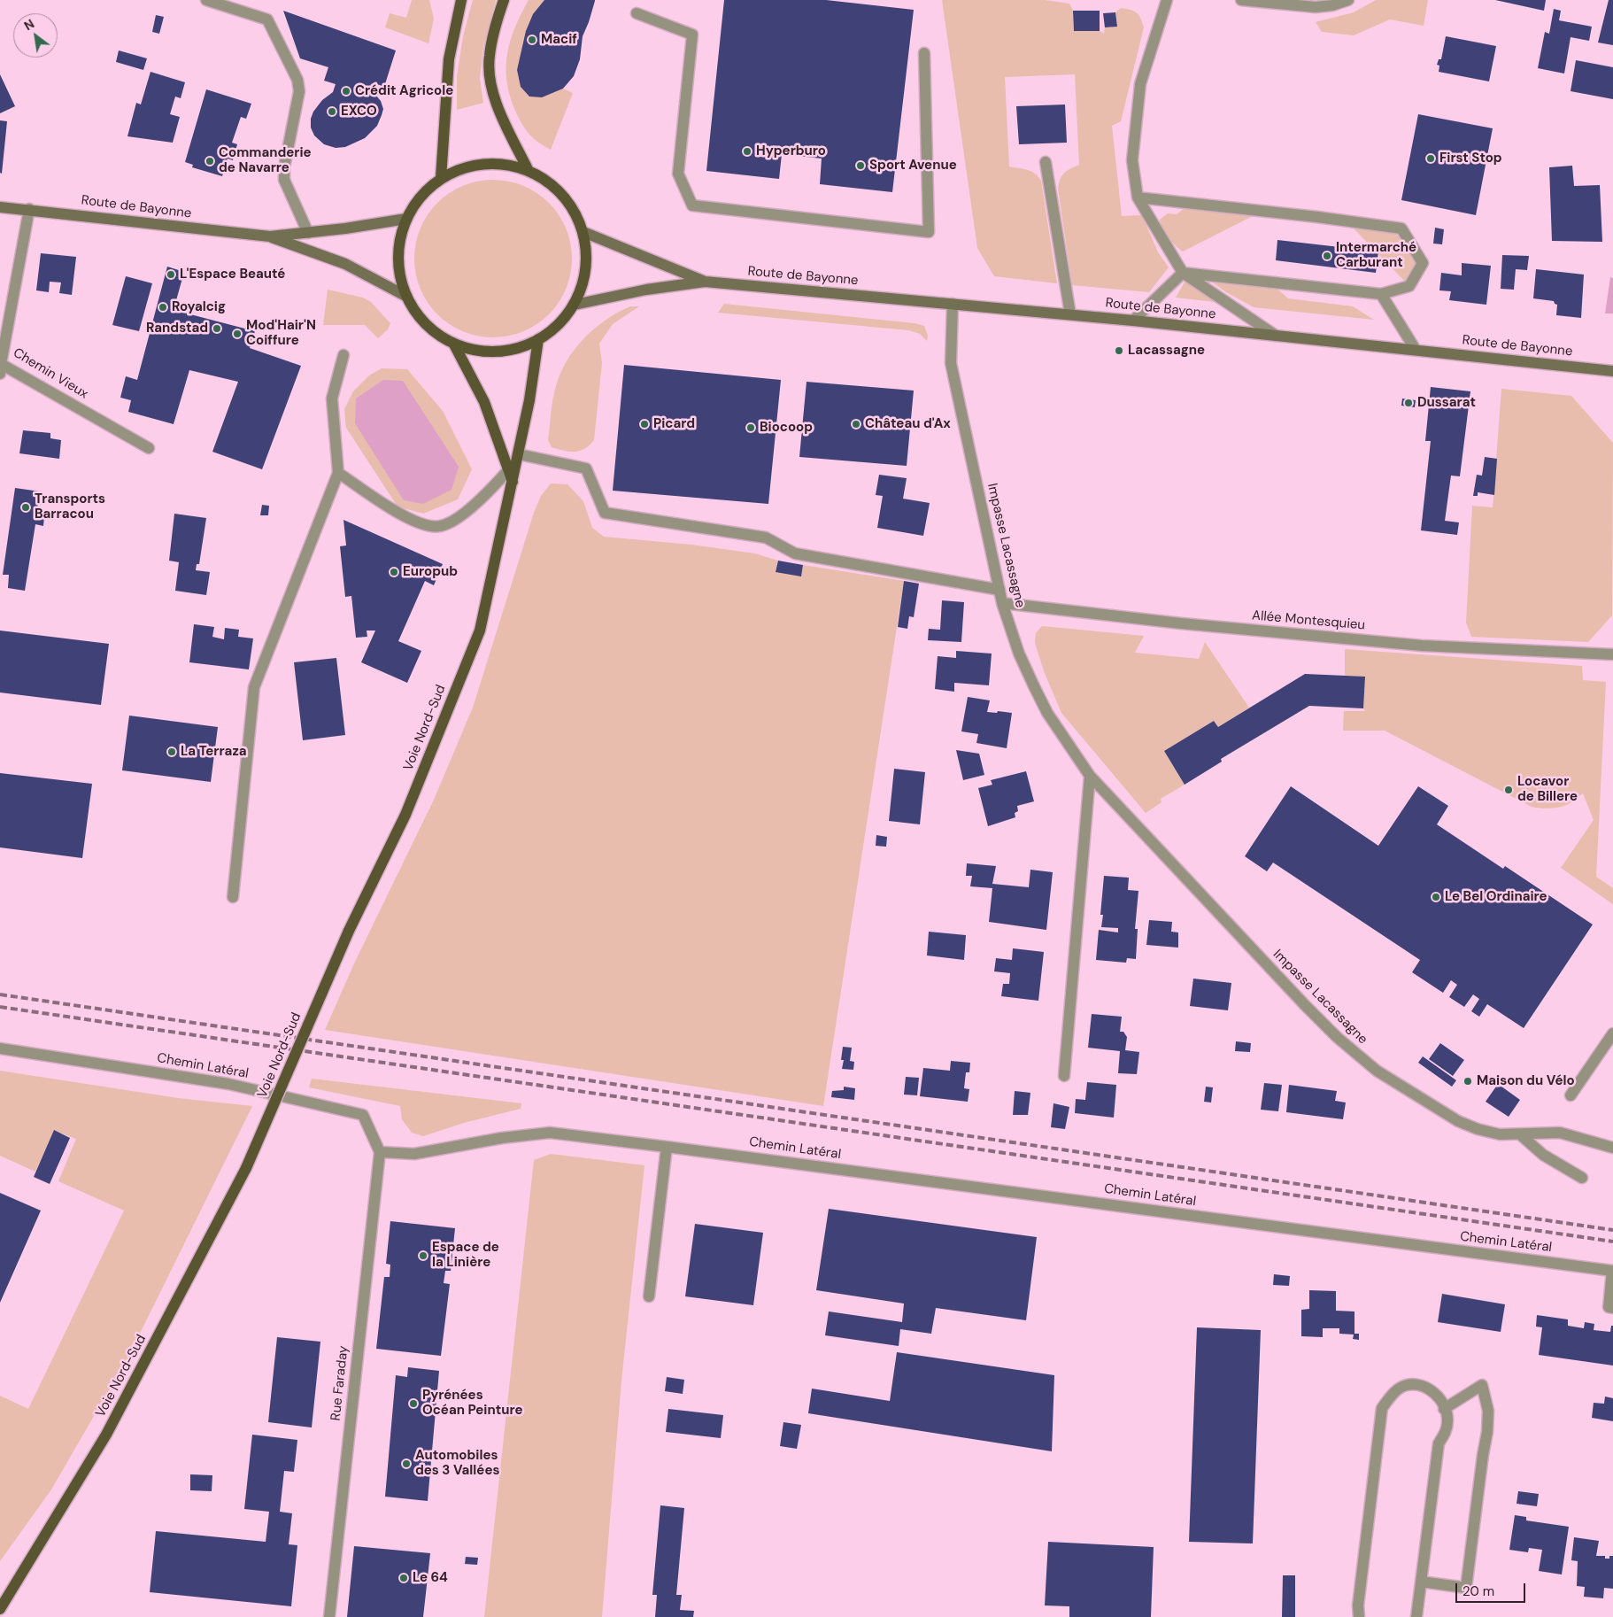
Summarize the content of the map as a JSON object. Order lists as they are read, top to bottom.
{
  "streets": {
    "main road": ["Route de Bayonne", "Voie Nord-Sud"],
    "street": [
      "Chemin Vieux",
      "Impasse Lacassagne",
      "Allée Montesquieu",
      "Chemin Latéral",
      "Rue Faraday"
    ]
  },
  "crossings": [
    ["Route de Bayonne", "Chemin Vieux"],
    ["Route de Bayonne", "Impasse Lacassagne"],
    ["Impasse Lacassagne", "Allée Montesquieu"],
    ["Chemin Latéral", "Rue Faraday"]
  ],
  "places": [
    "Macif",
    "Crédit Agricole",
    "EXCO",
    "Hyperburo",
    "First Stop",
    "Commanderie de Navarre",
    "Sport Avenue",
    "Intermarché Carburant",
    "L'Espace Beauté",
    "Royalcig",
    "Randstad",
    "Mod'Hair'N Coiffure",
    "Lacassagne",
    "Dussarat",
    "Picard",
    "Château d'Ax",
    "Biocoop",
    "Transports Barracou",
    "Europub",
    "La Terraza",
    "Locavor de Billere",
    "Le Bel Ordinaire",
    "Maison du Vélo",
    "Espace de la Linière",
    "Pyrénées Océan Peinture",
    "Automobiles des 3 Vallées",
    "Le 64"
  ],
  "scale_bar": "20 m",
  "north": "top left"
}
